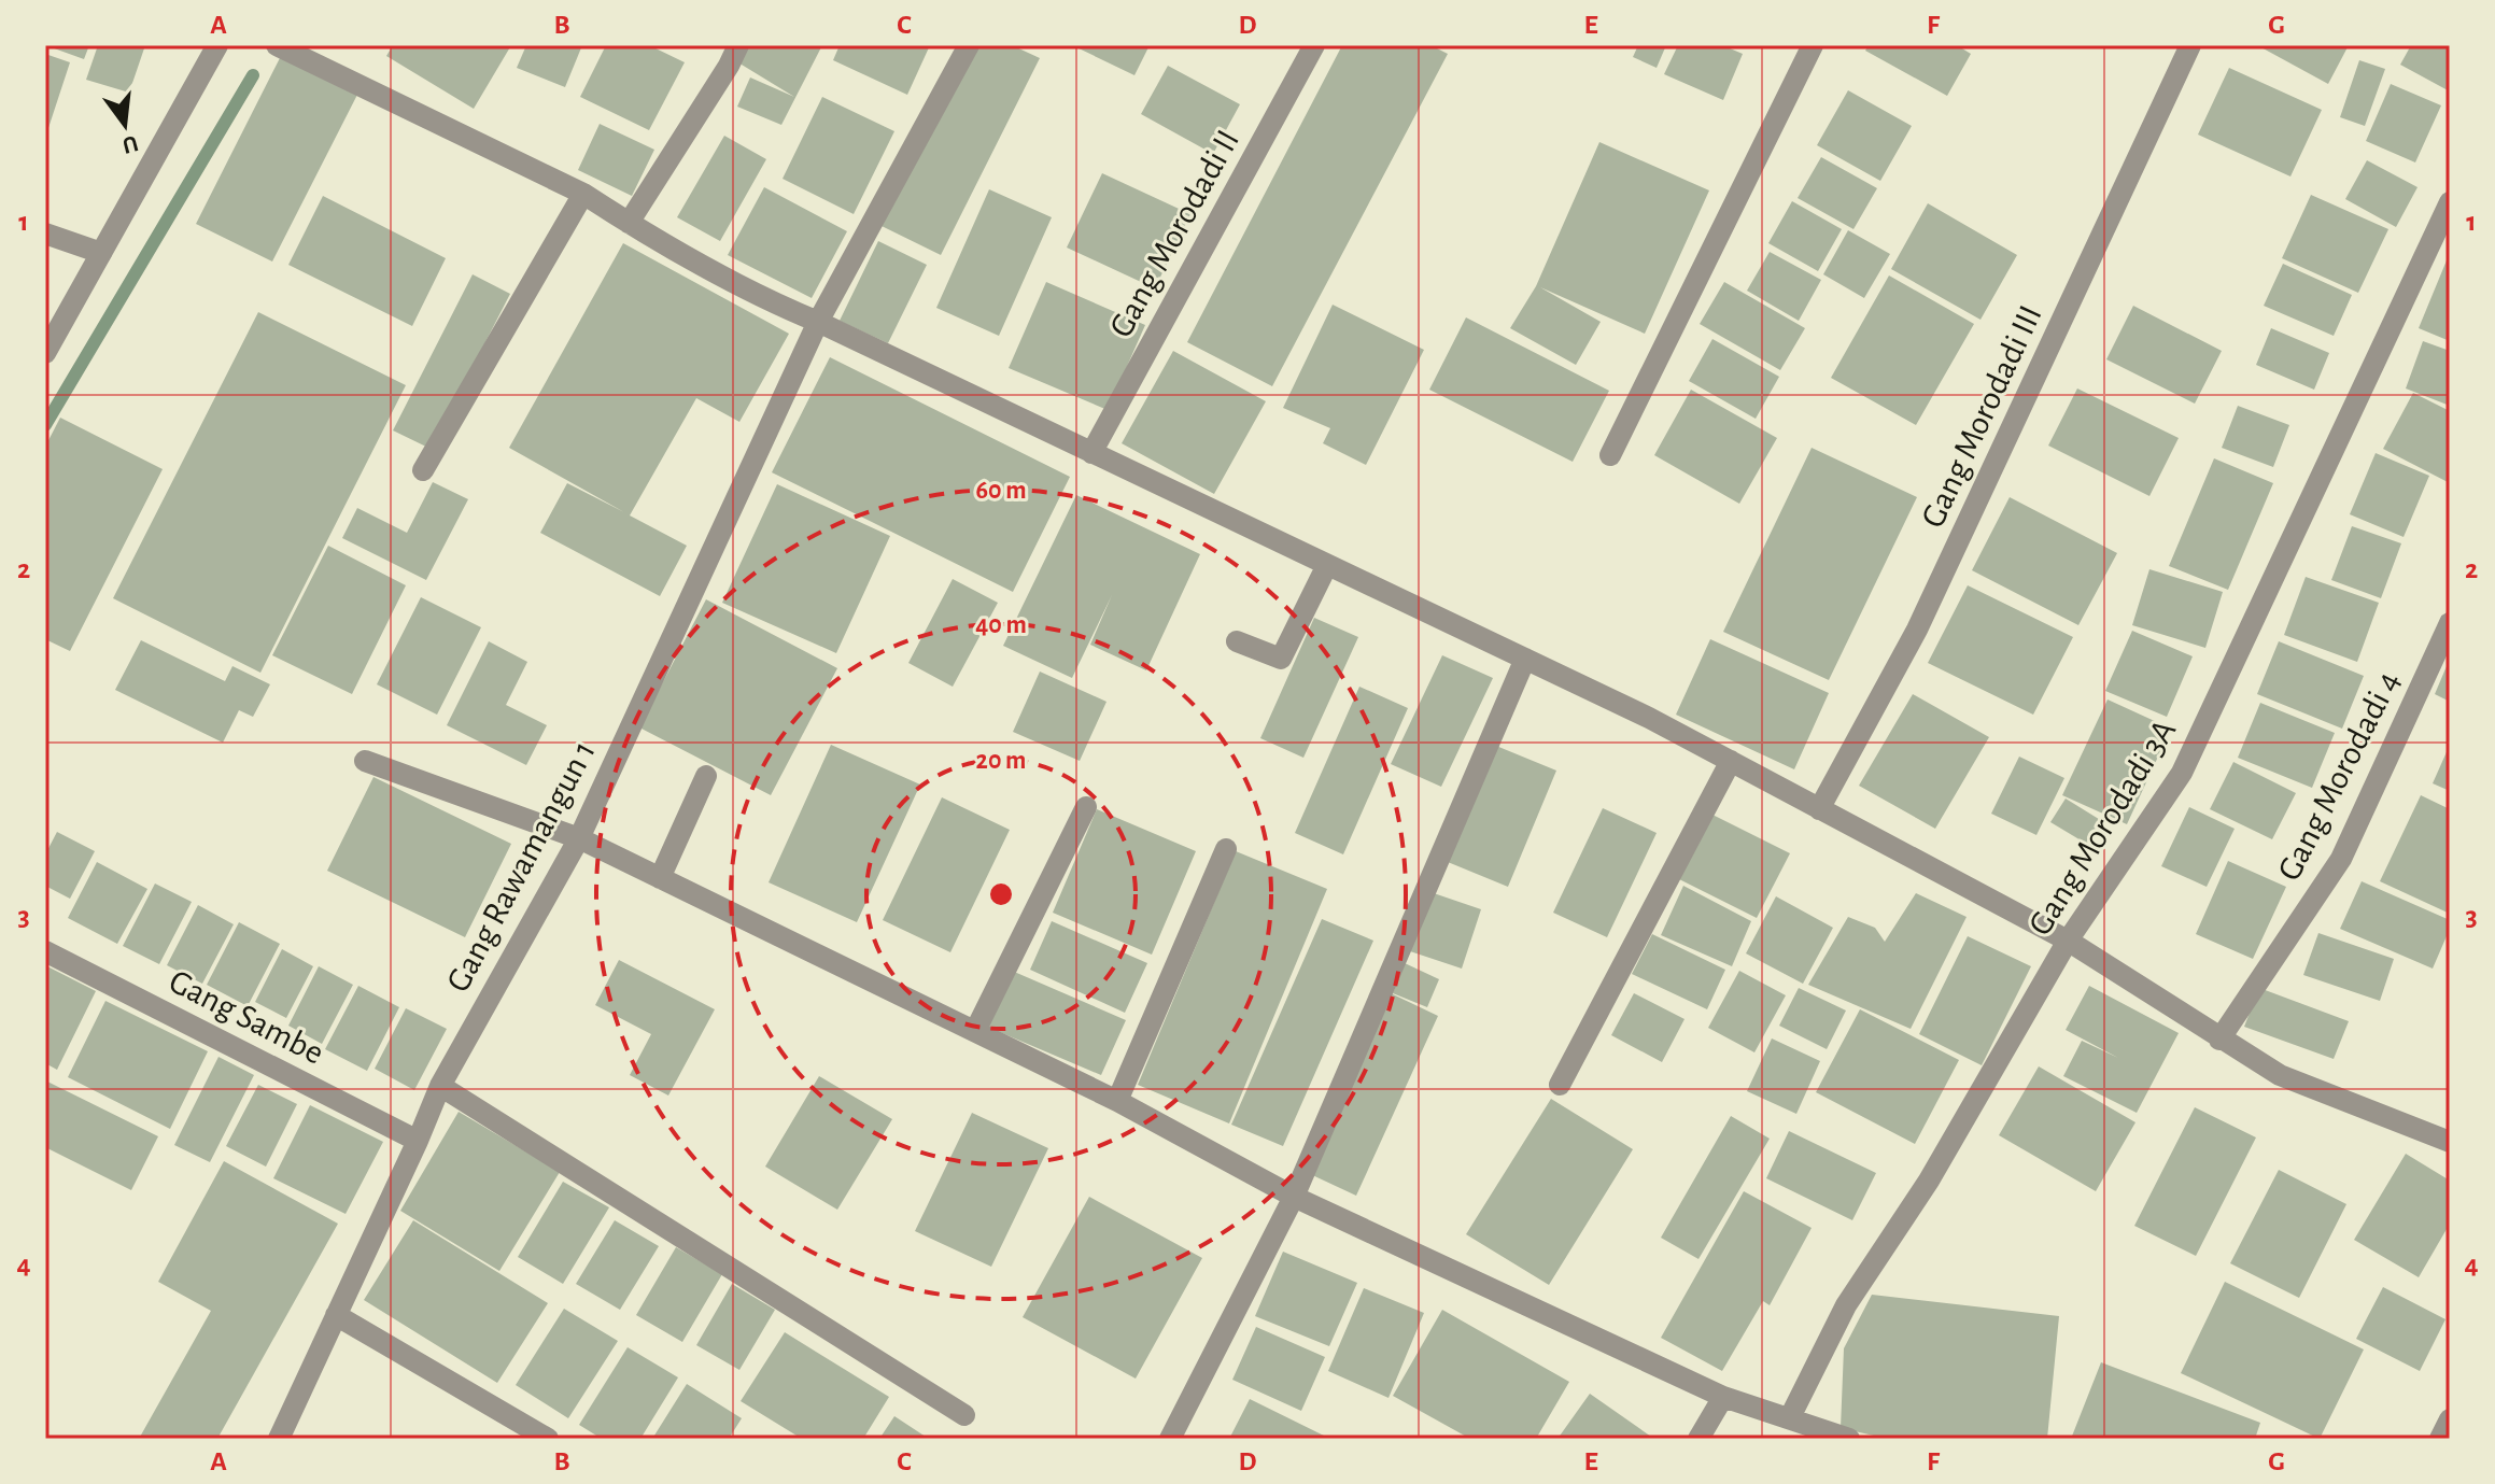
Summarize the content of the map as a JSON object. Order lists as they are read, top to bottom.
{
  "streets": {
    "street": [
      "Gang Morodadi II",
      "Gang Morodadi III",
      "Gang Morodadi 4",
      "Gang Morodadi 3A",
      "Gang Rawamangun 1",
      "Gang Sambe"
    ]
  },
  "crossings": [
    ["Gang Rawamangun 1", "Gang Sambe"]
  ],
  "north": "bottom",
  "grid": {
    "columns": [
      "A",
      "B",
      "C",
      "D",
      "E",
      "F",
      "G"
    ],
    "rows": [
      "1",
      "2",
      "3",
      "4"
    ]
  },
  "rings": ["60 m", "40 m", "20 m"]
}
